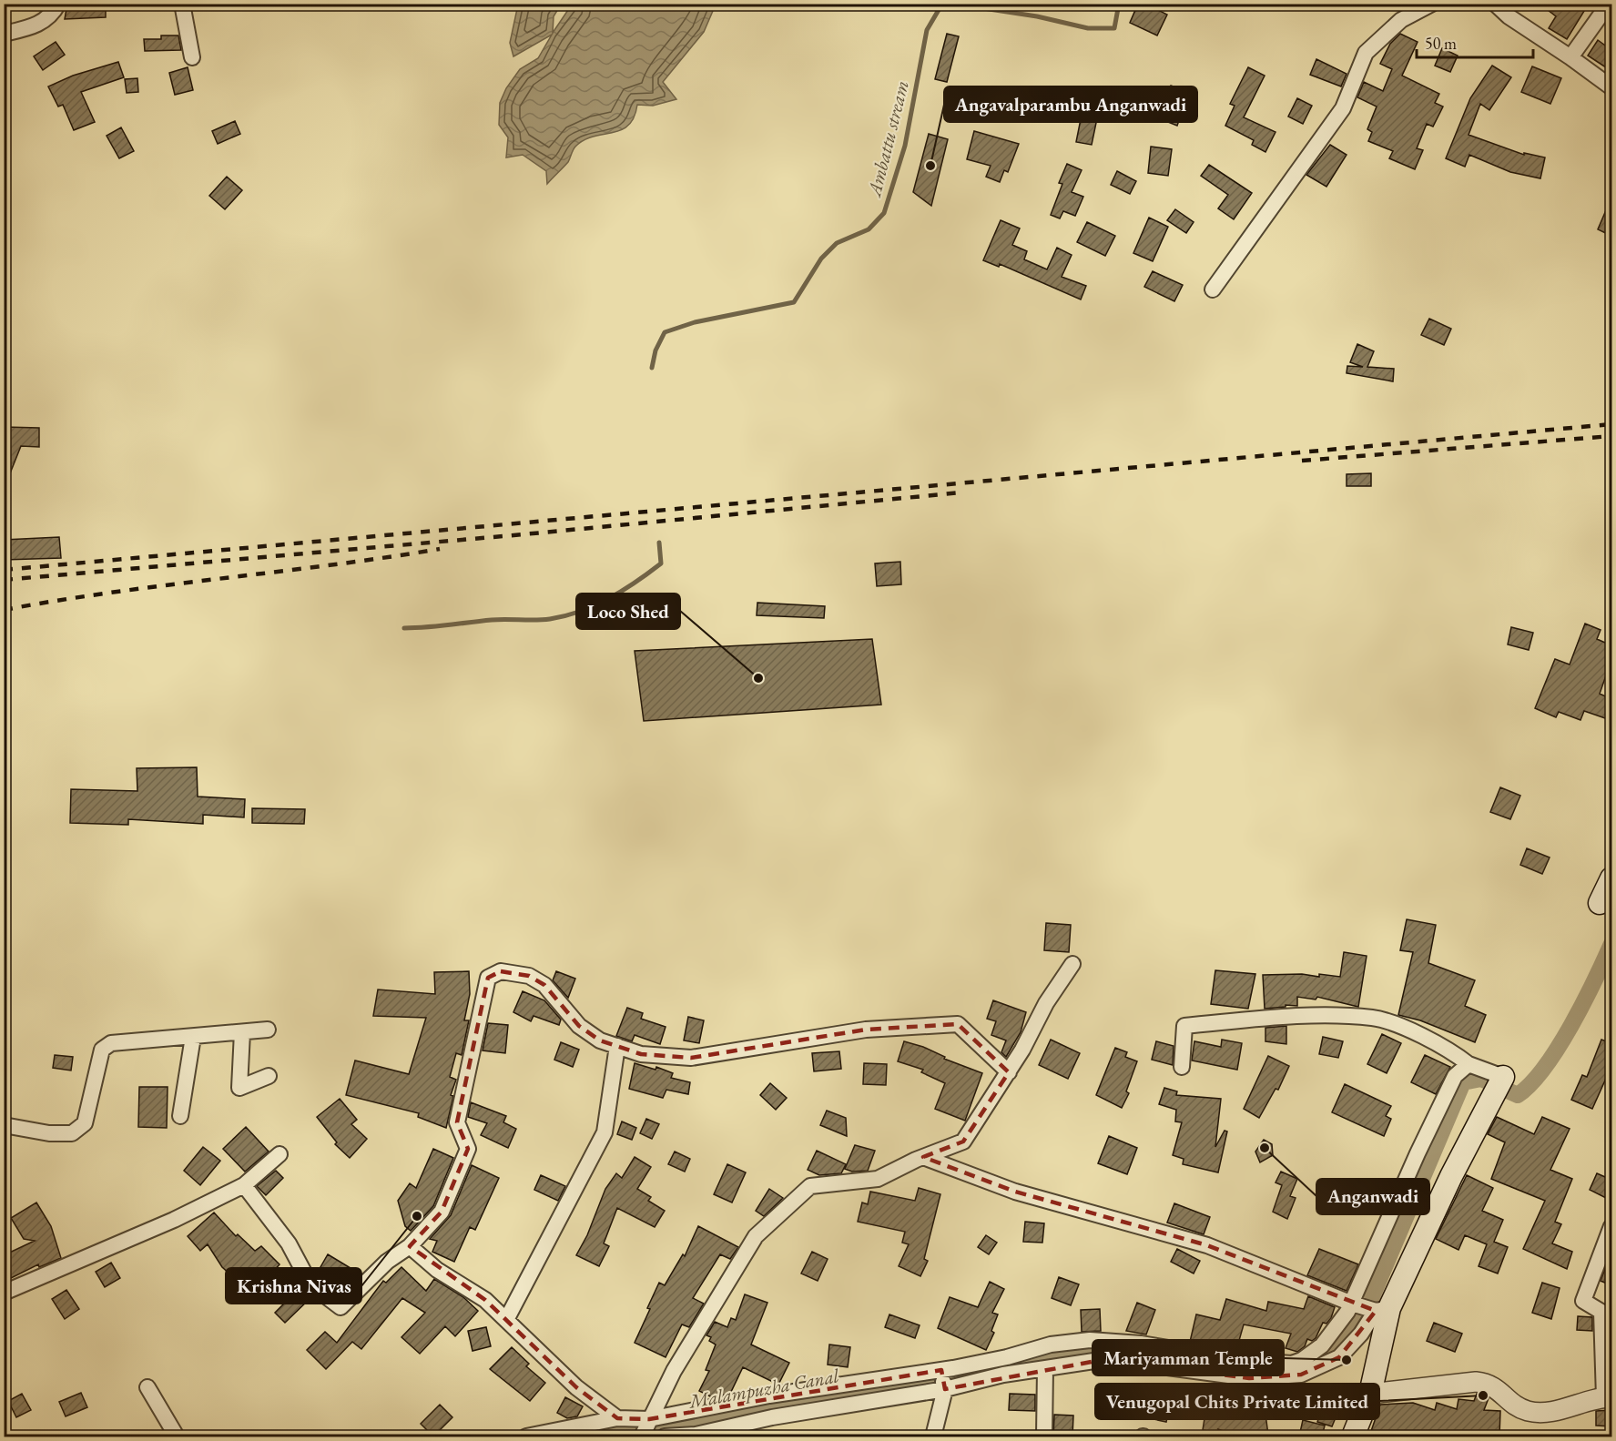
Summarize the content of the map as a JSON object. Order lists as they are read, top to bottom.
{
  "water": ["Ambattu stream", "Malampuzha Canal"],
  "places": [
    "Angavalparambu Anganwadi",
    "Loco Shed",
    "Anganwadi",
    "Krishna Nivas",
    "Mariyamman Temple",
    "Venugopal Chits Private Limited"
  ],
  "scale_bar": "50 m"
}
